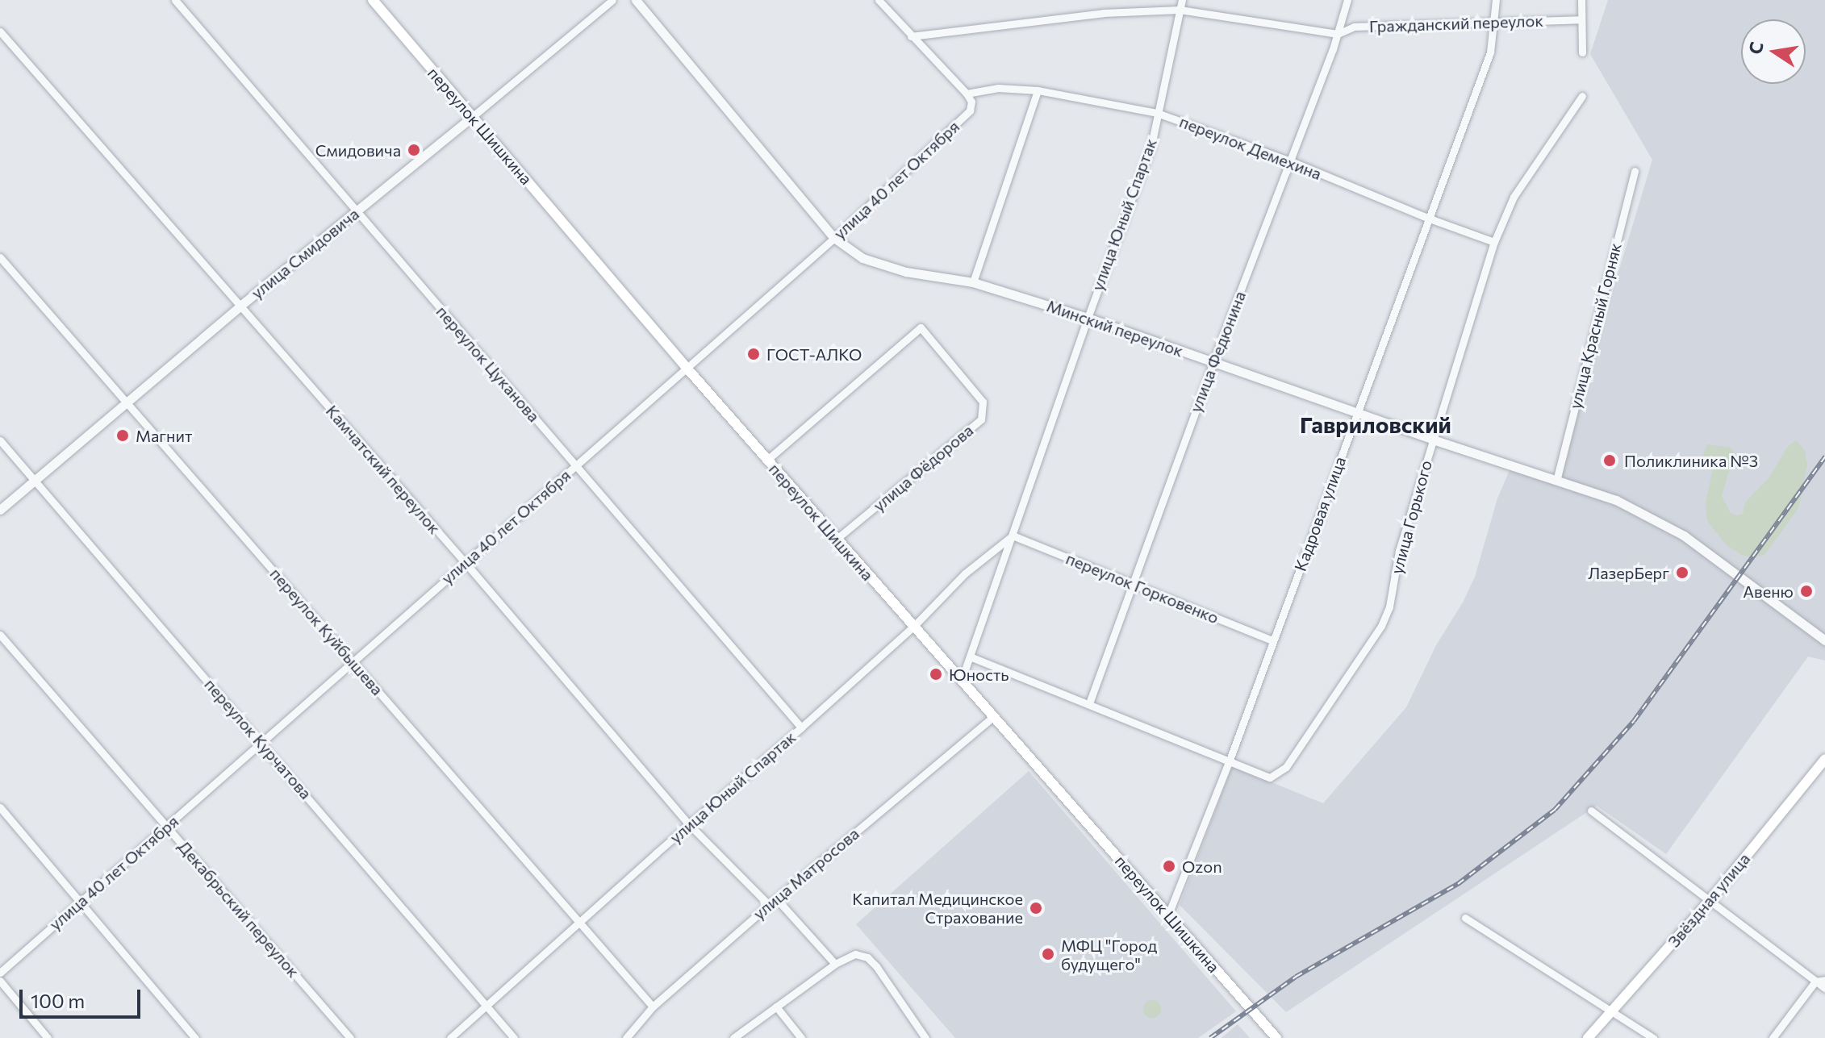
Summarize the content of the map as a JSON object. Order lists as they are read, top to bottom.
{
  "streets": {
    "main road": ["переулок Шишкина", "Звёздная улица"],
    "street": [
      "Гражданский переулок",
      "переулок Демехина",
      "улица 40 лет Октября",
      "улица Юный Спартак",
      "улица Смидовича",
      "улица Красный Горняк",
      "Минский переулок",
      "улица Федюнина",
      "переулок Цуканова",
      "улица Фёдорова",
      "Камчатский переулок",
      "Кадровая улица",
      "улица Горького",
      "переулок Горковенко",
      "переулок Куйбышева",
      "переулок Курчатова",
      "улица Матросова",
      "Декабрьский переулок"
    ]
  },
  "crossings": [
    ["Гражданский переулок", "улица Юный Спартак"],
    ["Гражданский переулок", "улица Федюнина"],
    ["Гражданский переулок", "Кадровая улица"],
    ["переулок Шишкина", "улица 40 лет Октября"],
    ["переулок Шишкина", "улица Юный Спартак"],
    ["переулок Шишкина", "улица Смидовича"],
    ["переулок Шишкина", "улица Фёдорова"],
    ["переулок Шишкина", "Кадровая улица"],
    ["переулок Шишкина", "улица Матросова"],
    ["переулок Демехина", "улица 40 лет Октября"],
    ["переулок Демехина", "улица Юный Спартак"],
    ["переулок Демехина", "улица Федюнина"],
    ["переулок Демехина", "Кадровая улица"],
    ["переулок Демехина", "улица Горького"],
    ["улица 40 лет Октября", "Минский переулок"],
    ["улица 40 лет Октября", "переулок Цуканова"],
    ["улица 40 лет Октября", "Камчатский переулок"],
    ["улица 40 лет Октября", "переулок Куйбышева"],
    ["улица 40 лет Октября", "переулок Курчатова"],
    ["улица 40 лет Октября", "Декабрьский переулок"],
    ["улица Юный Спартак", "Минский переулок"],
    ["улица Юный Спартак", "переулок Цуканова"],
    ["улица Юный Спартак", "Камчатский переулок"],
    ["улица Юный Спартак", "переулок Горковенко"],
    ["улица Юный Спартак", "переулок Куйбышева"],
    ["улица Юный Спартак", "переулок Курчатова"],
    ["улица Смидовича", "переулок Цуканова"],
    ["улица Смидовича", "Камчатский переулок"],
    ["улица Смидовича", "переулок Куйбышева"],
    ["улица Смидовича", "переулок Курчатова"],
    ["улица Красный Горняк", "Минский переулок"],
    ["Минский переулок", "улица Федюнина"],
    ["Минский переулок", "Кадровая улица"],
    ["Минский переулок", "улица Горького"],
    ["улица Федюнина", "переулок Горковенко"],
    ["Камчатский переулок", "улица Матросова"],
    ["Кадровая улица", "улица Горького"],
    ["Кадровая улица", "переулок Горковенко"],
    ["переулок Куйбышева", "улица Матросова"]
  ],
  "districts": ["Гавриловский"],
  "places": [
    "Смидовича",
    "ГОСТ-АЛКО",
    "Магнит",
    "Поликлиника №3",
    "ЛазерБерг",
    "Авеню",
    "Юность",
    "Ozon",
    "Капитал Медицинское Страхование",
    "МФЦ \"Город будущего\""
  ],
  "scale_bar": "100 m",
  "north": "left"
}
